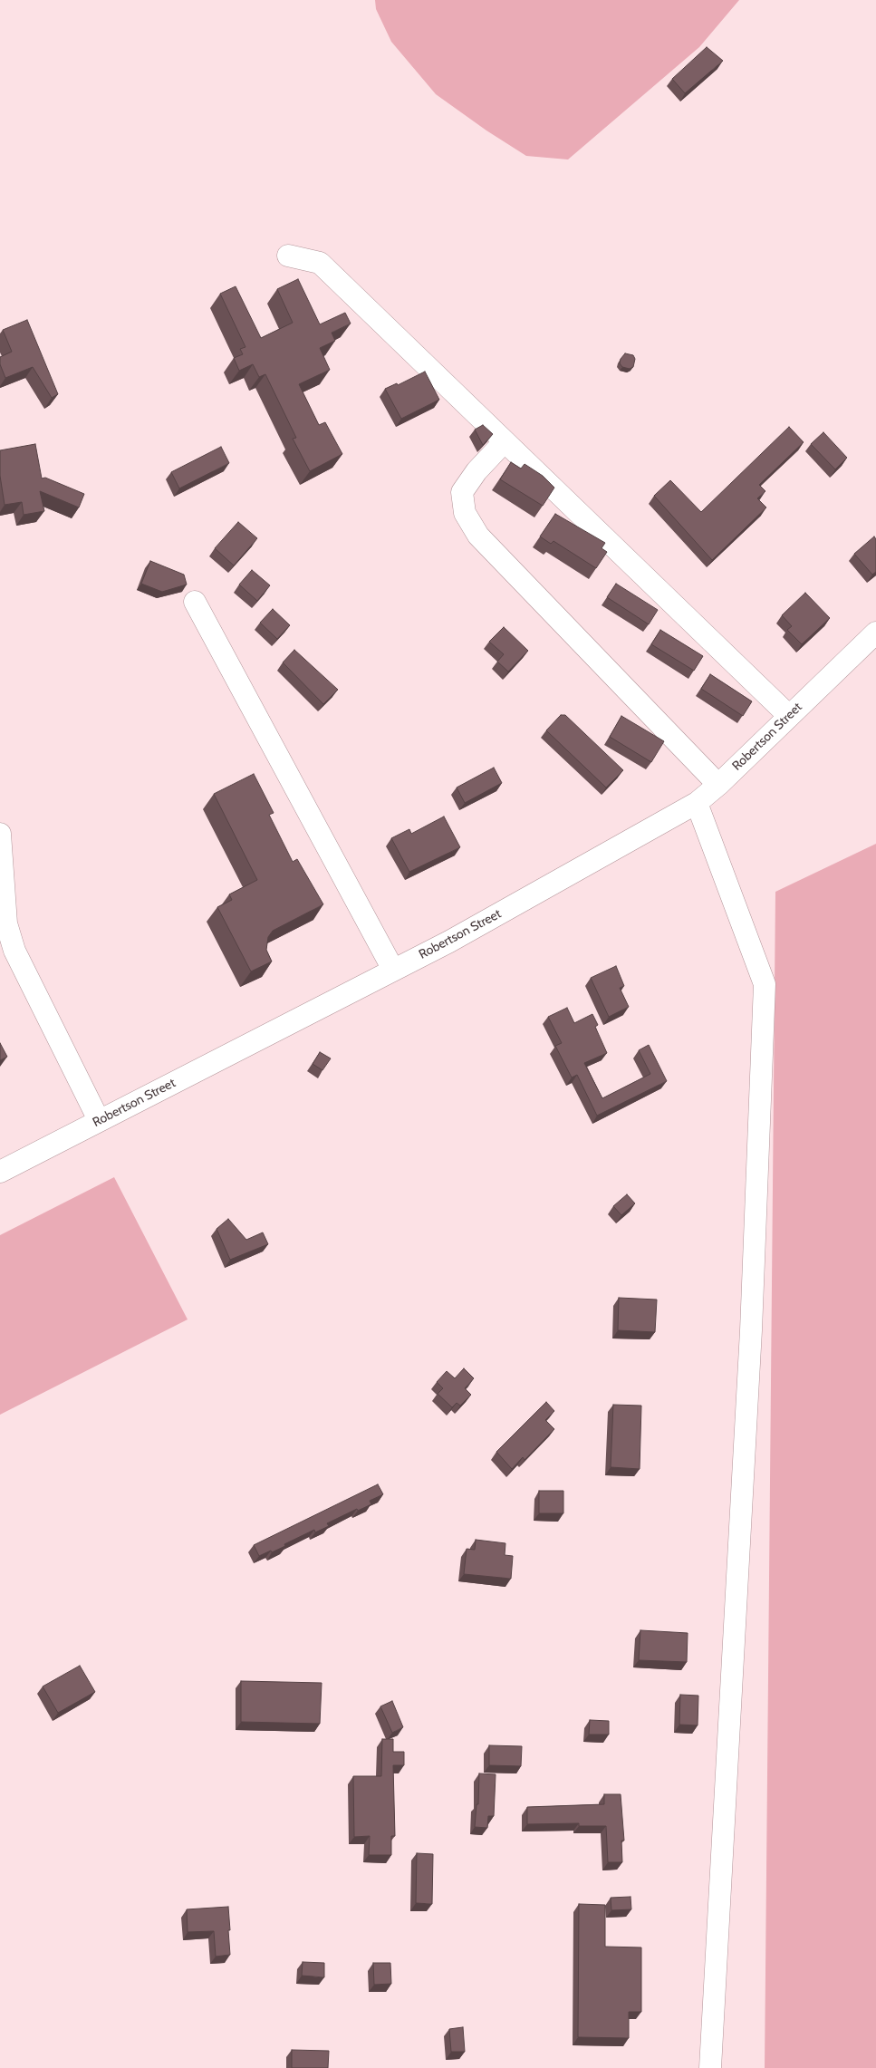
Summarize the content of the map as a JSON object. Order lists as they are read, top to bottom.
{
  "streets": {
    "street": ["Robertson Street"]
  }
}
